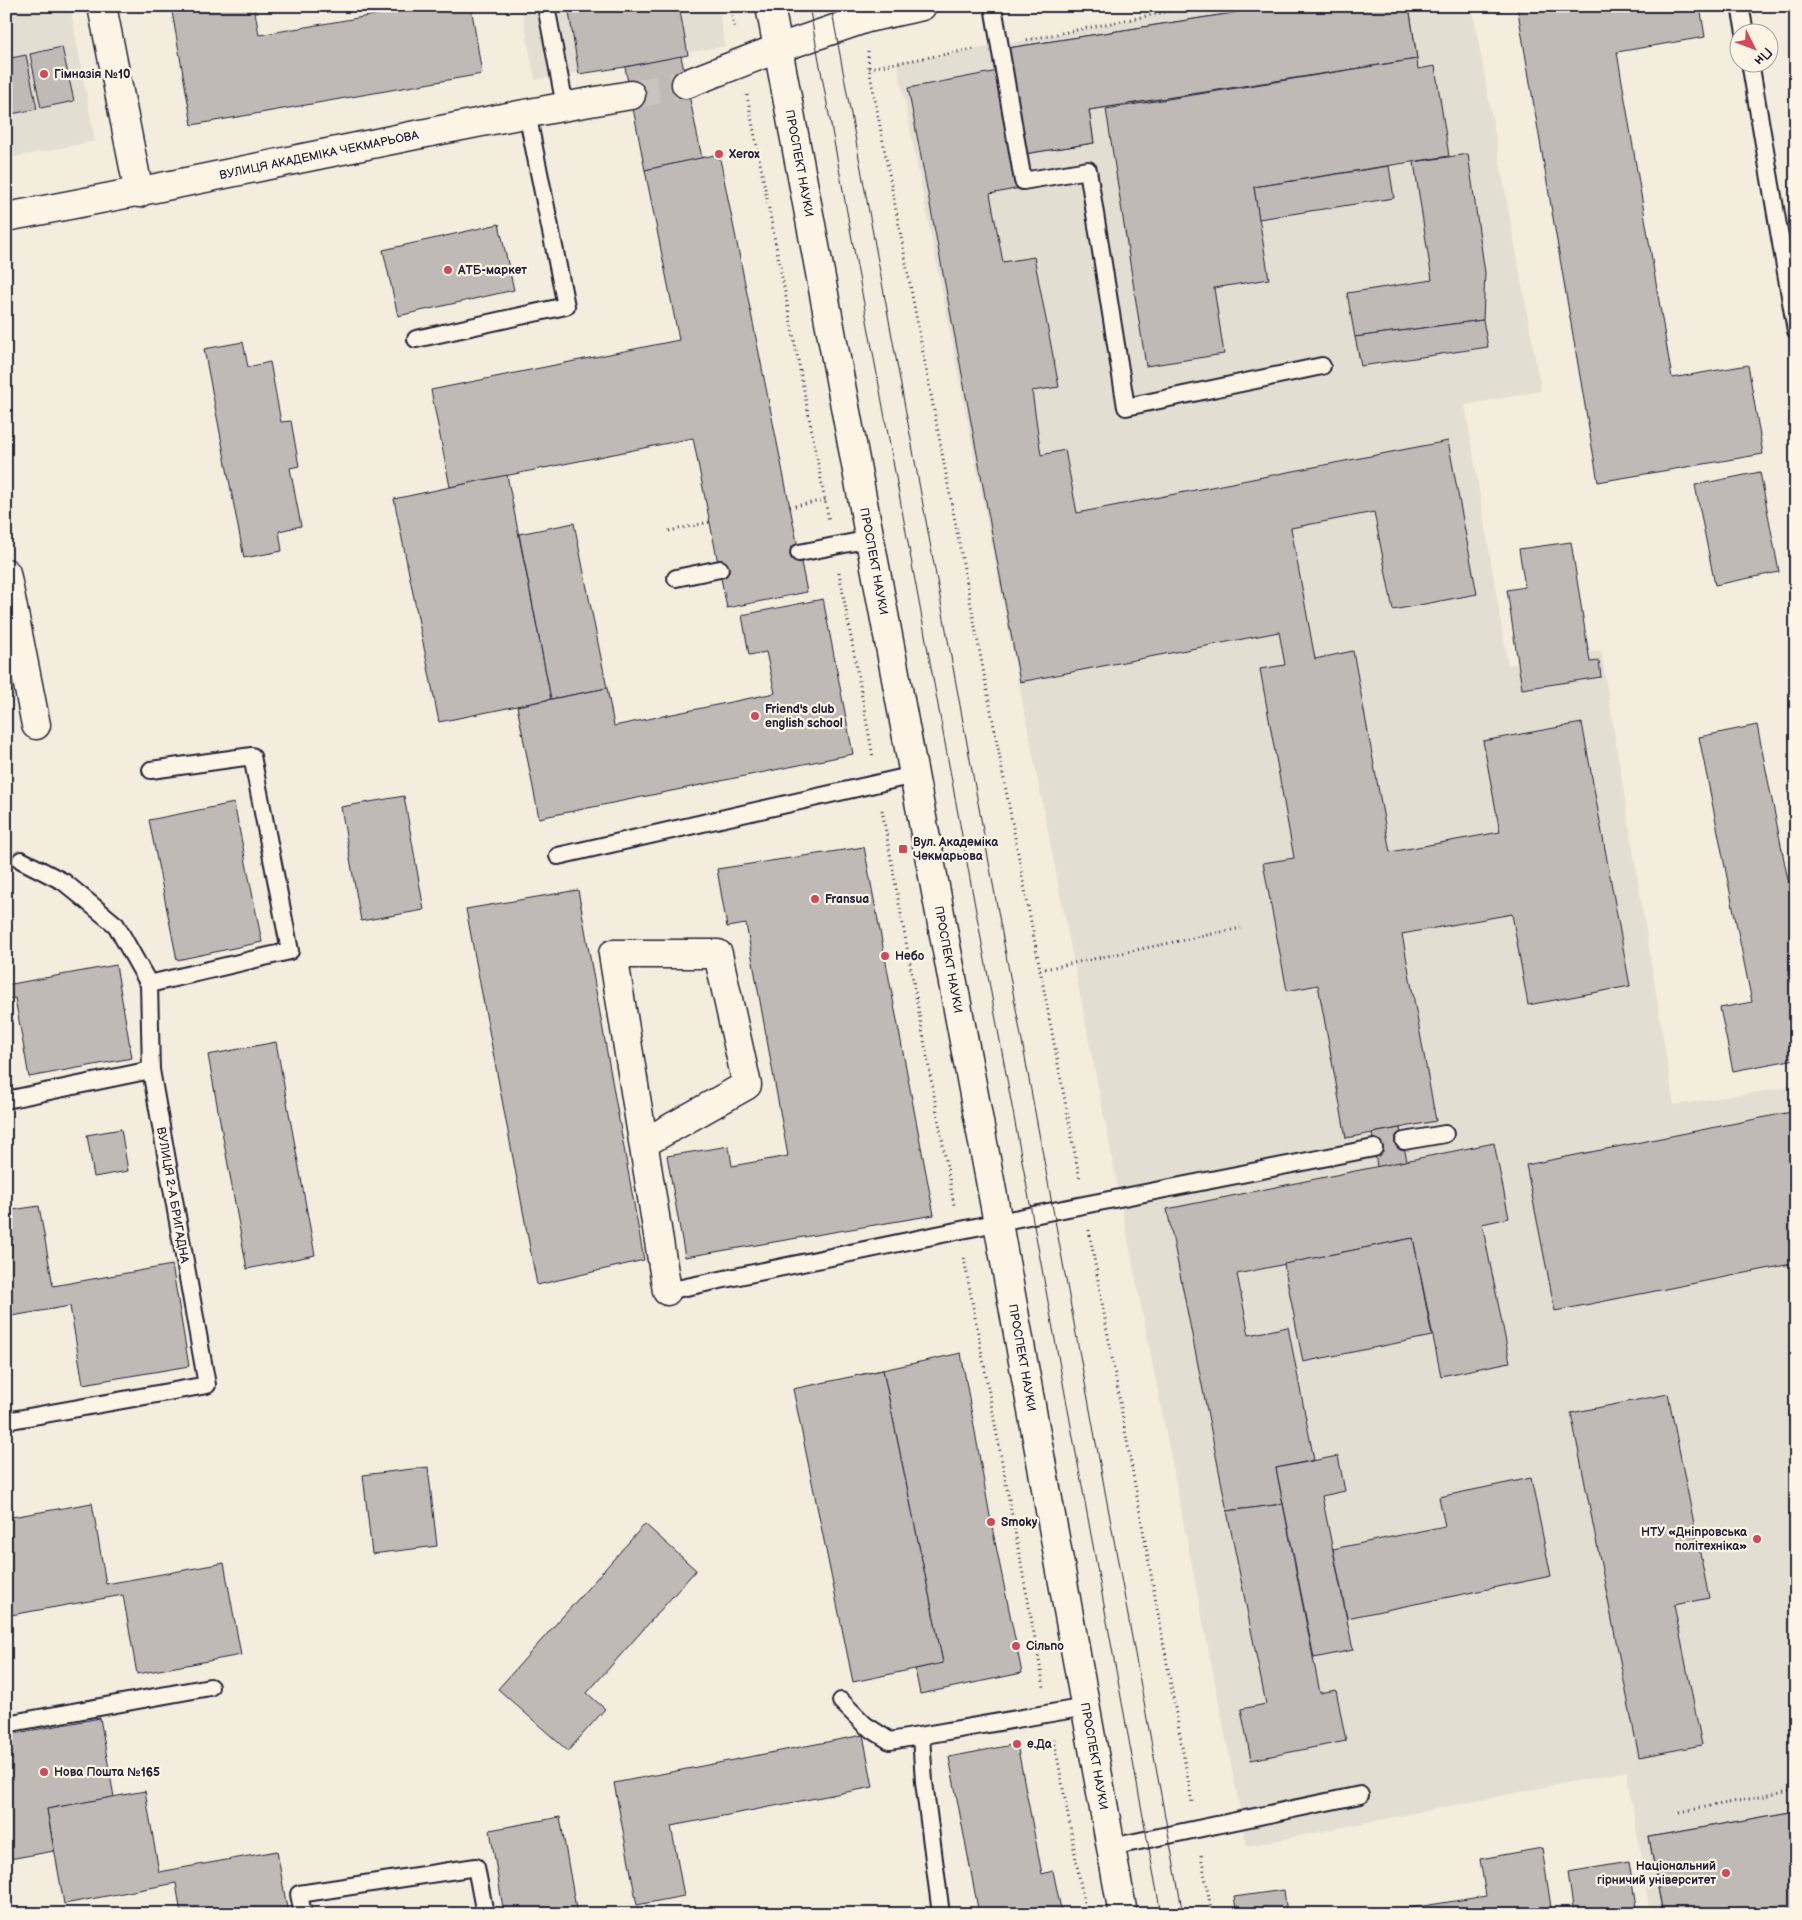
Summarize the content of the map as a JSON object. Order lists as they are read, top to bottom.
{
  "streets": {
    "street": ["ВУЛИЦЯ АКАДЕМІКА ЧЕКМАРЬОВА", "ПРОСПЕКТ НАУКИ"],
    "lane": ["ВУЛИЦЯ 2-А БРИГАДНА"]
  },
  "places": {
    "other": [
      "Гімназія №10",
      "Xerox",
      "АТБ-маркет",
      "Friend's club english school",
      "Fransua",
      "Небо",
      "Smoky",
      "НТУ «Дніпровська політехніка»",
      "Сільпо",
      "е.Да",
      "Нова Пошта №165",
      "Національний гірничий університет"
    ],
    "transit": ["Вул. Академіка Чекмарьова"]
  },
  "north": "bottom right"
}
